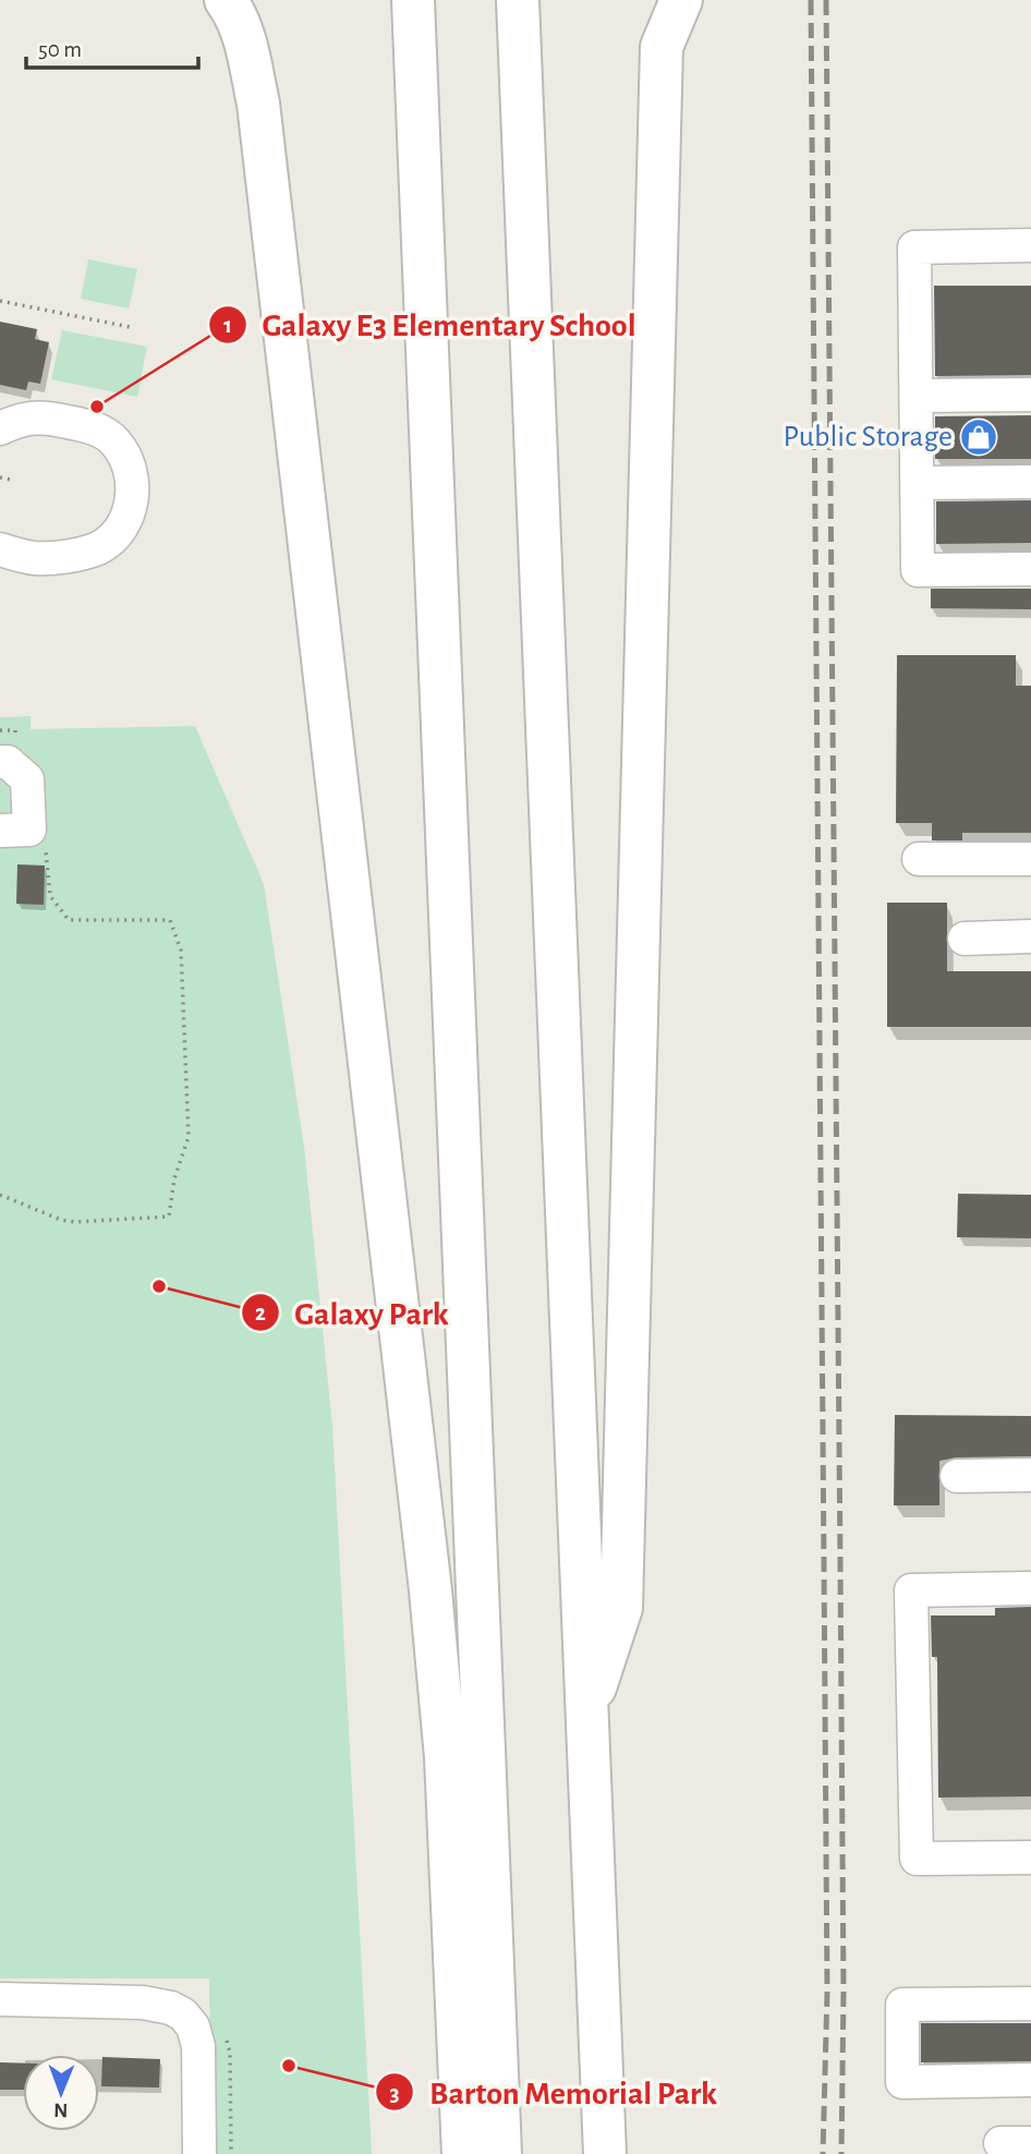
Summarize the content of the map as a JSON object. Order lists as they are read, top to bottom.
{
  "places": {
    "other": ["Galaxy E3 Elementary School", "Galaxy Park", "Barton Memorial Park"],
    "shop": ["Public Storage"]
  },
  "scale_bar": "50 m",
  "north": "bottom"
}
